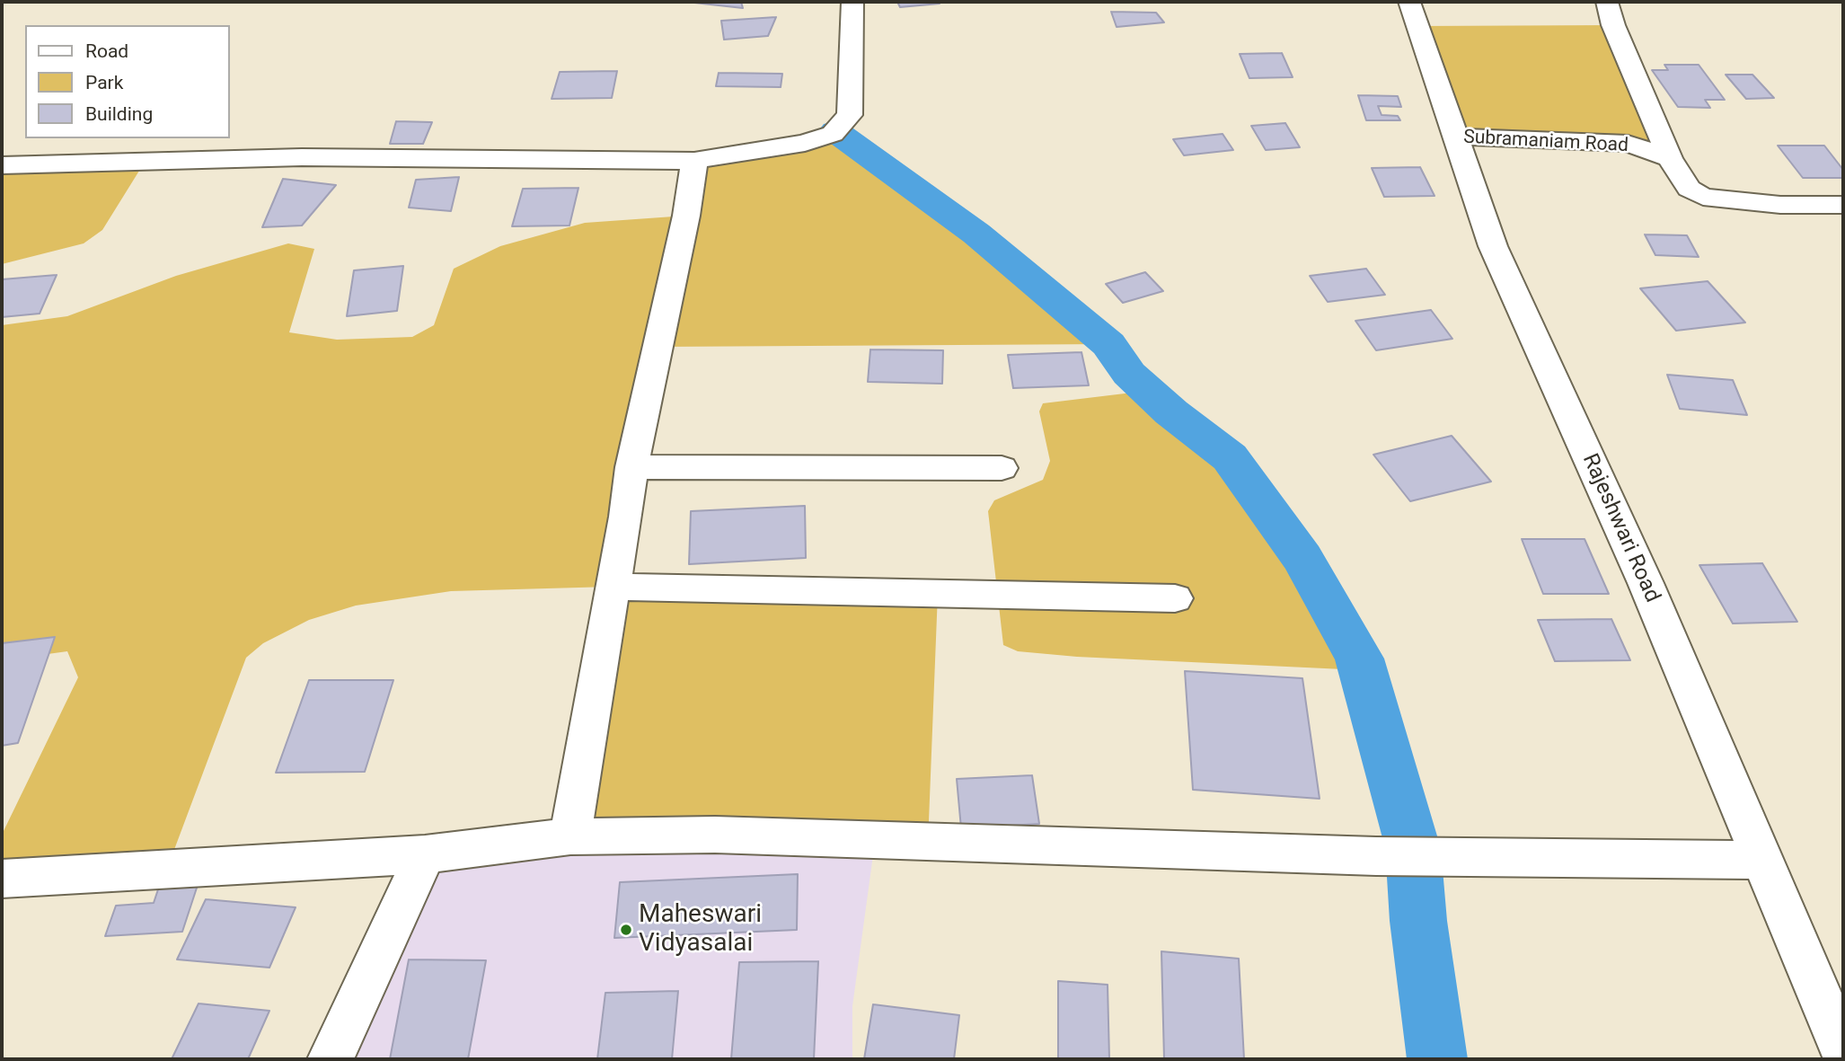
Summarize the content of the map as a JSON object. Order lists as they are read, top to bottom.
{
  "streets": {
    "street": ["Subramaniam Road", "Rajeshwari Road"]
  },
  "crossings": [
    ["Subramaniam Road", "Rajeshwari Road"]
  ],
  "places": ["Maheswari Vidyasalai"],
  "legend": ["Road", "Park", "Building"]
}
